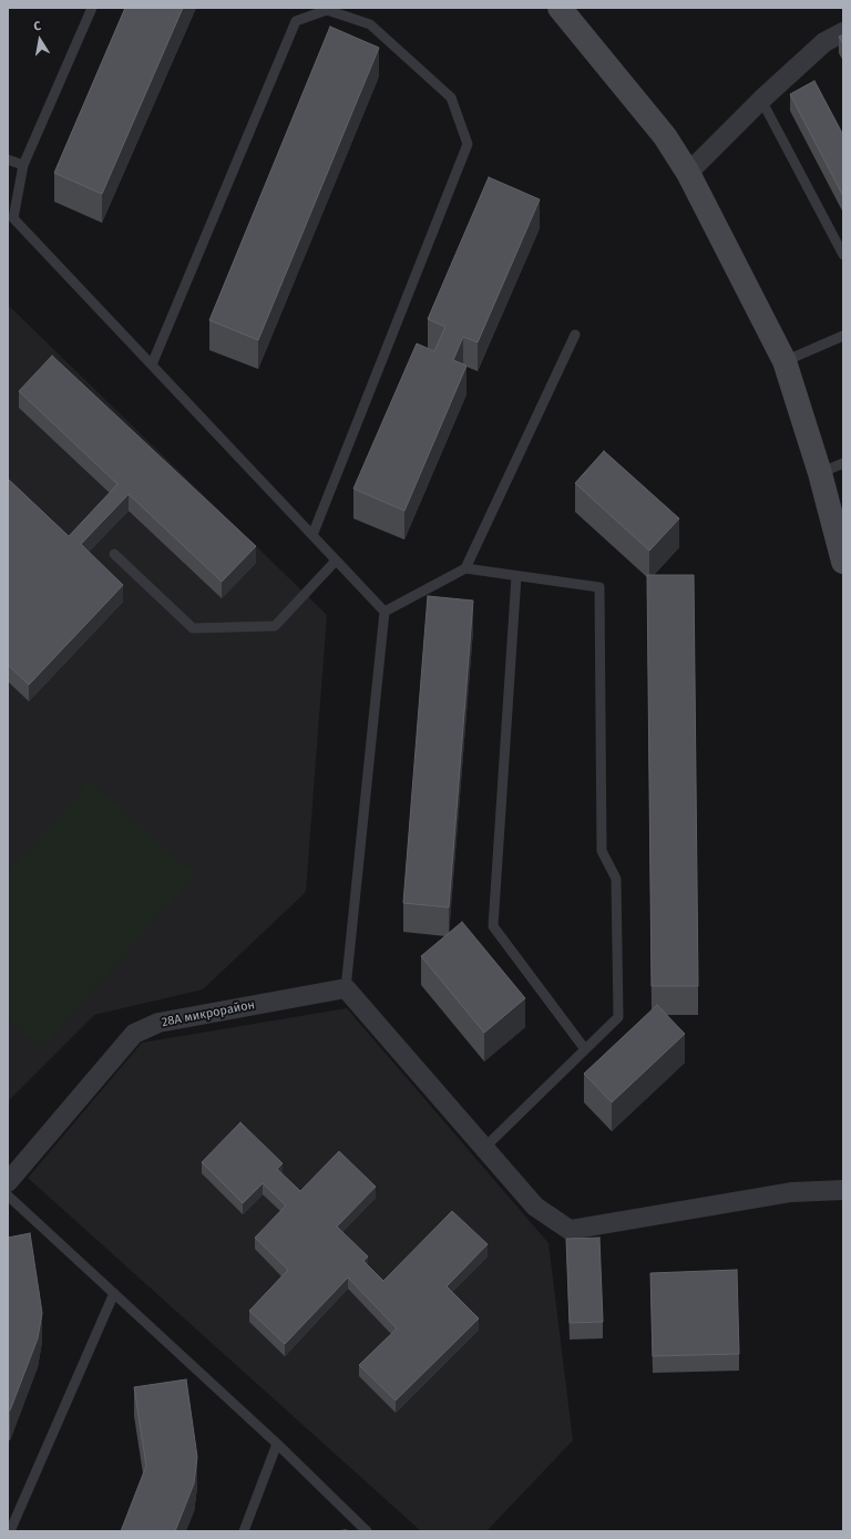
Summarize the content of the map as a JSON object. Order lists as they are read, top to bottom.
{
  "streets": {
    "street": ["28А микрорайон"]
  },
  "north": "top"
}
